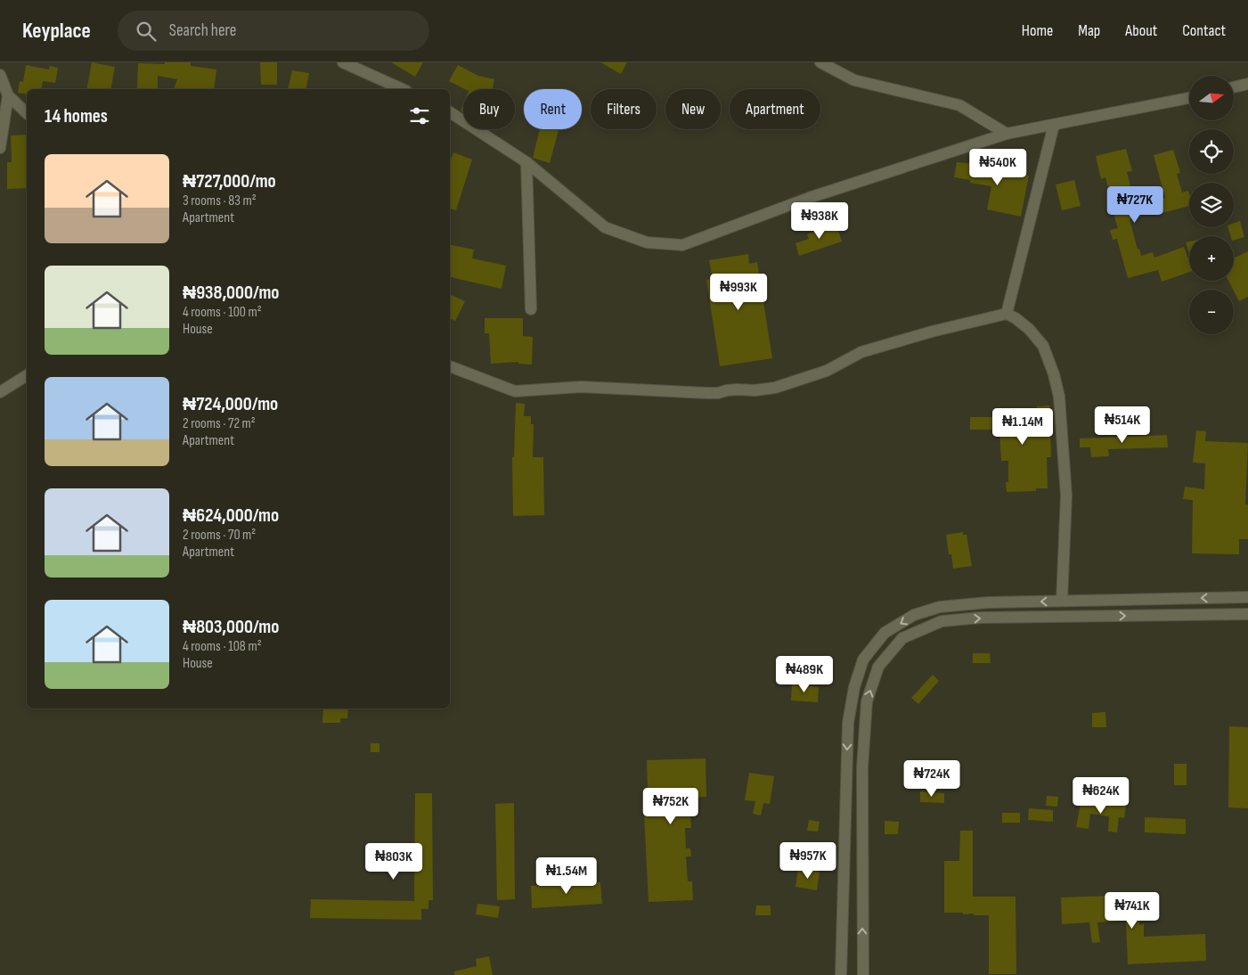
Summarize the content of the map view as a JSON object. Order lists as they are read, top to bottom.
{
  "north": "right",
  "page": {
    "header": "Keyplace",
    "search": "Search here",
    "nav": [
      "Home",
      "Map",
      "About",
      "Contact"
    ],
    "map_buttons": ["+", "−"],
    "chip": [
      "Buy",
      "Rent",
      "Filters",
      "New",
      "Apartment"
    ],
    "heading": "14 homes",
    "list": [
      {
        "name": "₦727,000/mo",
        "note": "3 rooms · 83 m² · Apartment"
      },
      {
        "name": "₦938,000/mo",
        "note": "4 rooms · 100 m² · House"
      },
      {
        "name": "₦724,000/mo",
        "note": "2 rooms · 72 m² · Apartment"
      },
      {
        "name": "₦624,000/mo",
        "note": "2 rooms · 70 m² · Apartment"
      },
      {
        "name": "₦803,000/mo",
        "note": "4 rooms · 108 m² · House"
      }
    ],
    "price": [
      "₦540K",
      "₦727K",
      "₦938K",
      "₦993K",
      "₦514K",
      "₦1.14M",
      "₦489K",
      "₦724K",
      "₦624K",
      "₦752K",
      "₦957K",
      "₦803K",
      "₦1.54M",
      "₦741K"
    ]
  }
}
